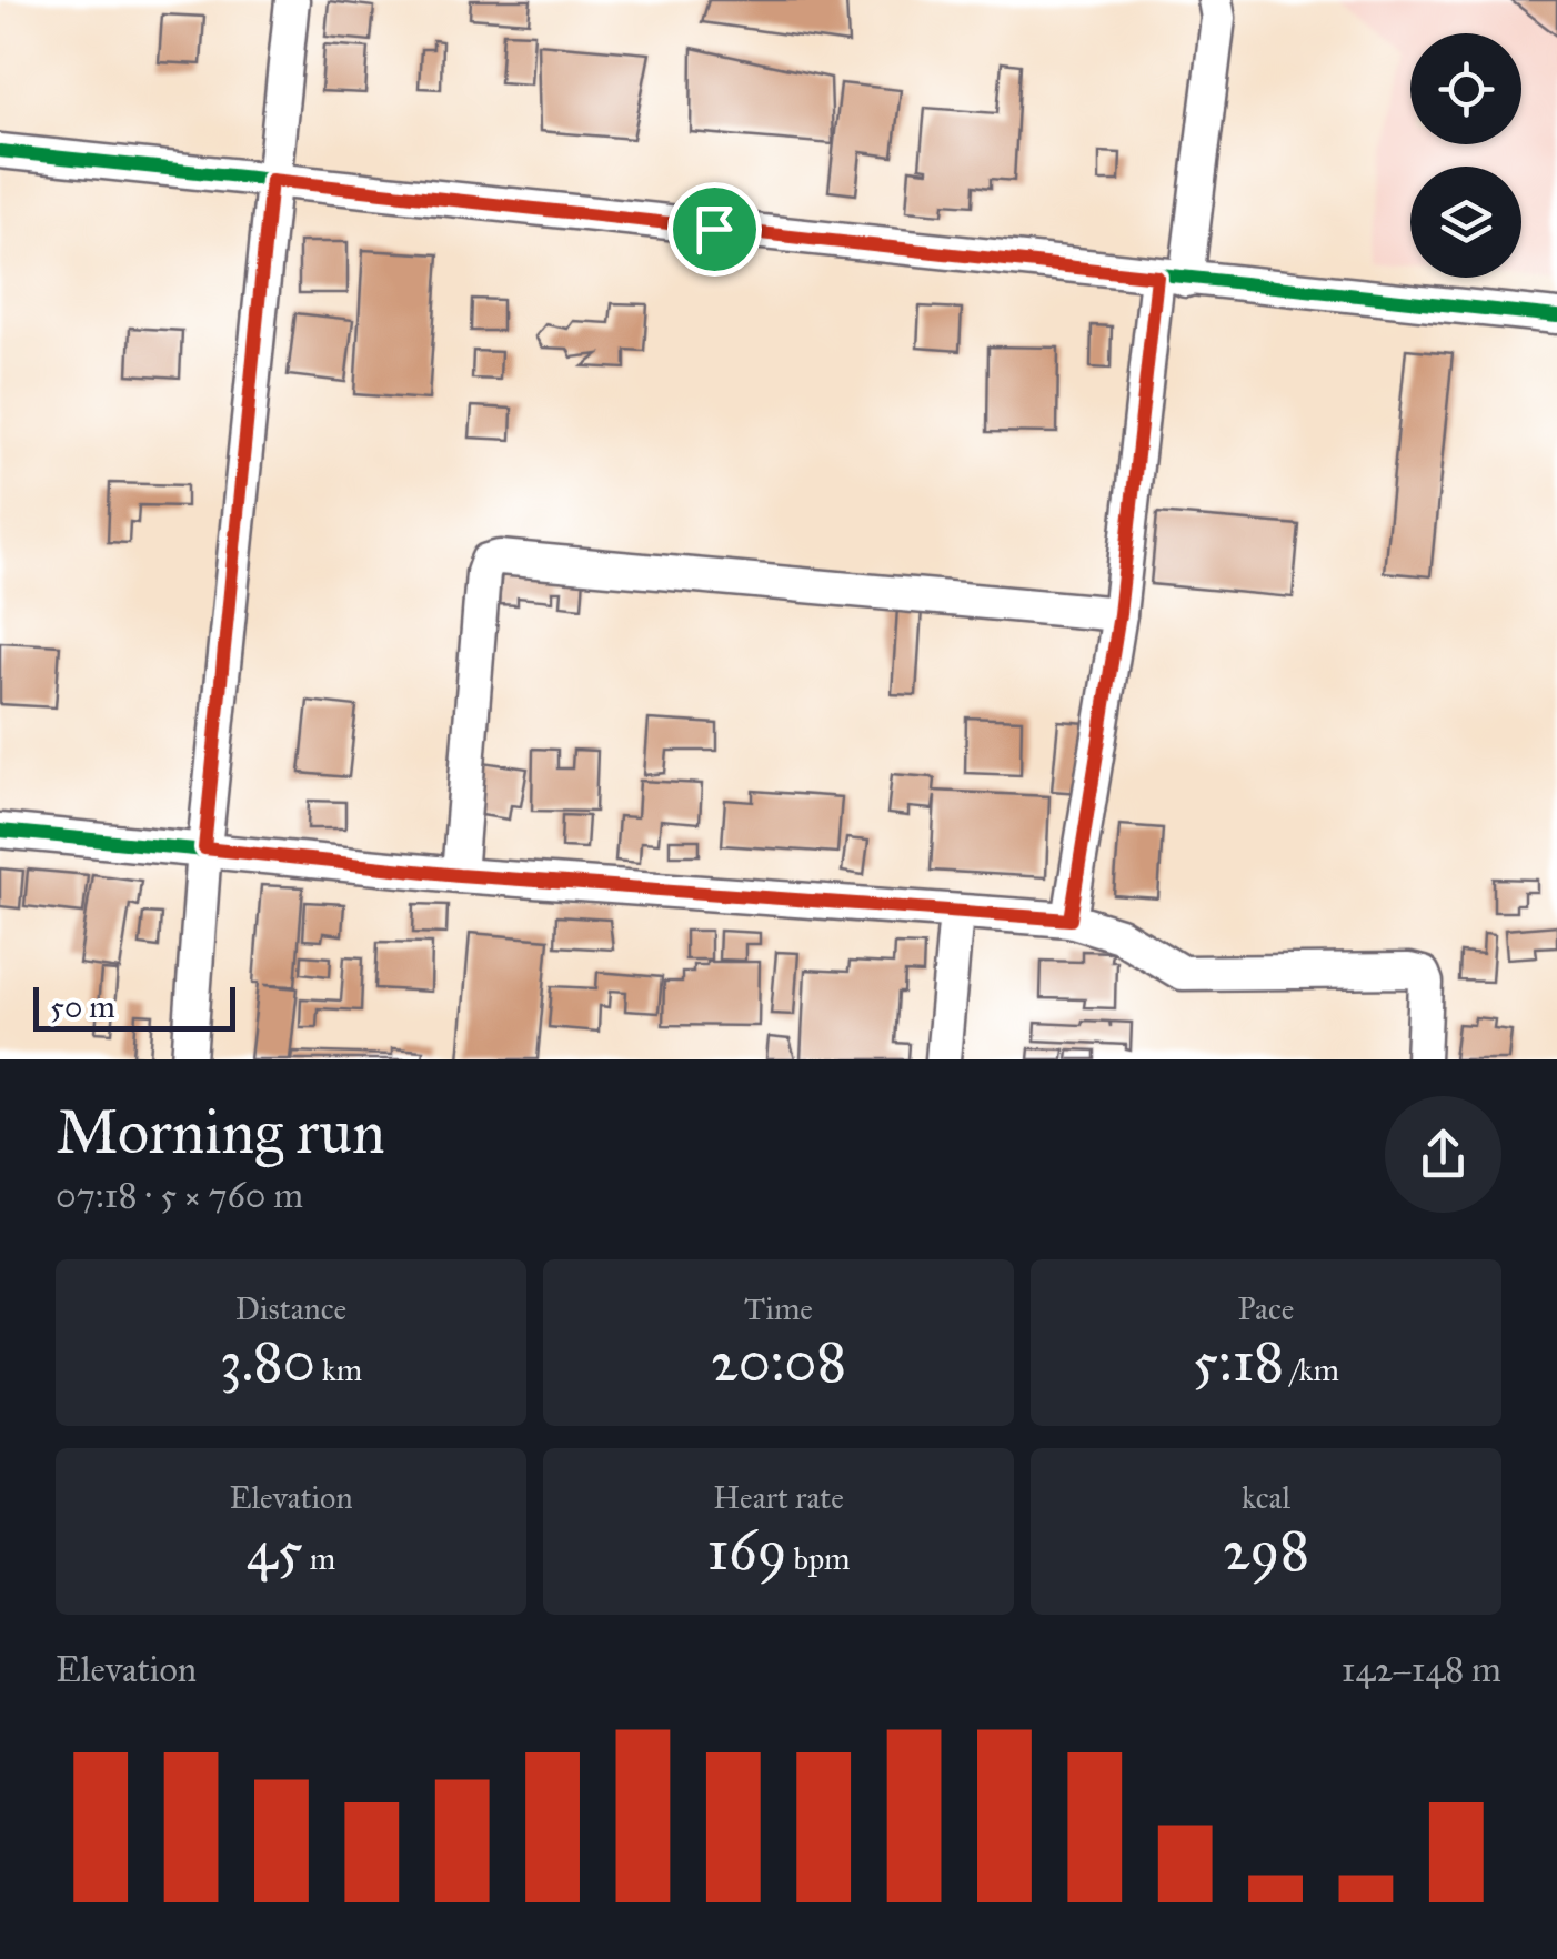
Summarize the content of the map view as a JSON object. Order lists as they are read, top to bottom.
{
  "scale_bar": "50 m",
  "page": {
    "scale": "50 m",
    "heading": ["Morning run", "07:18 · 5 × 760 m"],
    "stats": [
      ["Distance", "3.80 km"],
      ["Time", "20:08"],
      ["Pace", "5:18 /km"],
      ["Elevation", "45 m"],
      ["Heart rate", "169 bpm"],
      ["kcal", "298"]
    ],
    "chart": ["Elevation", "142–148 m"]
  }
}
